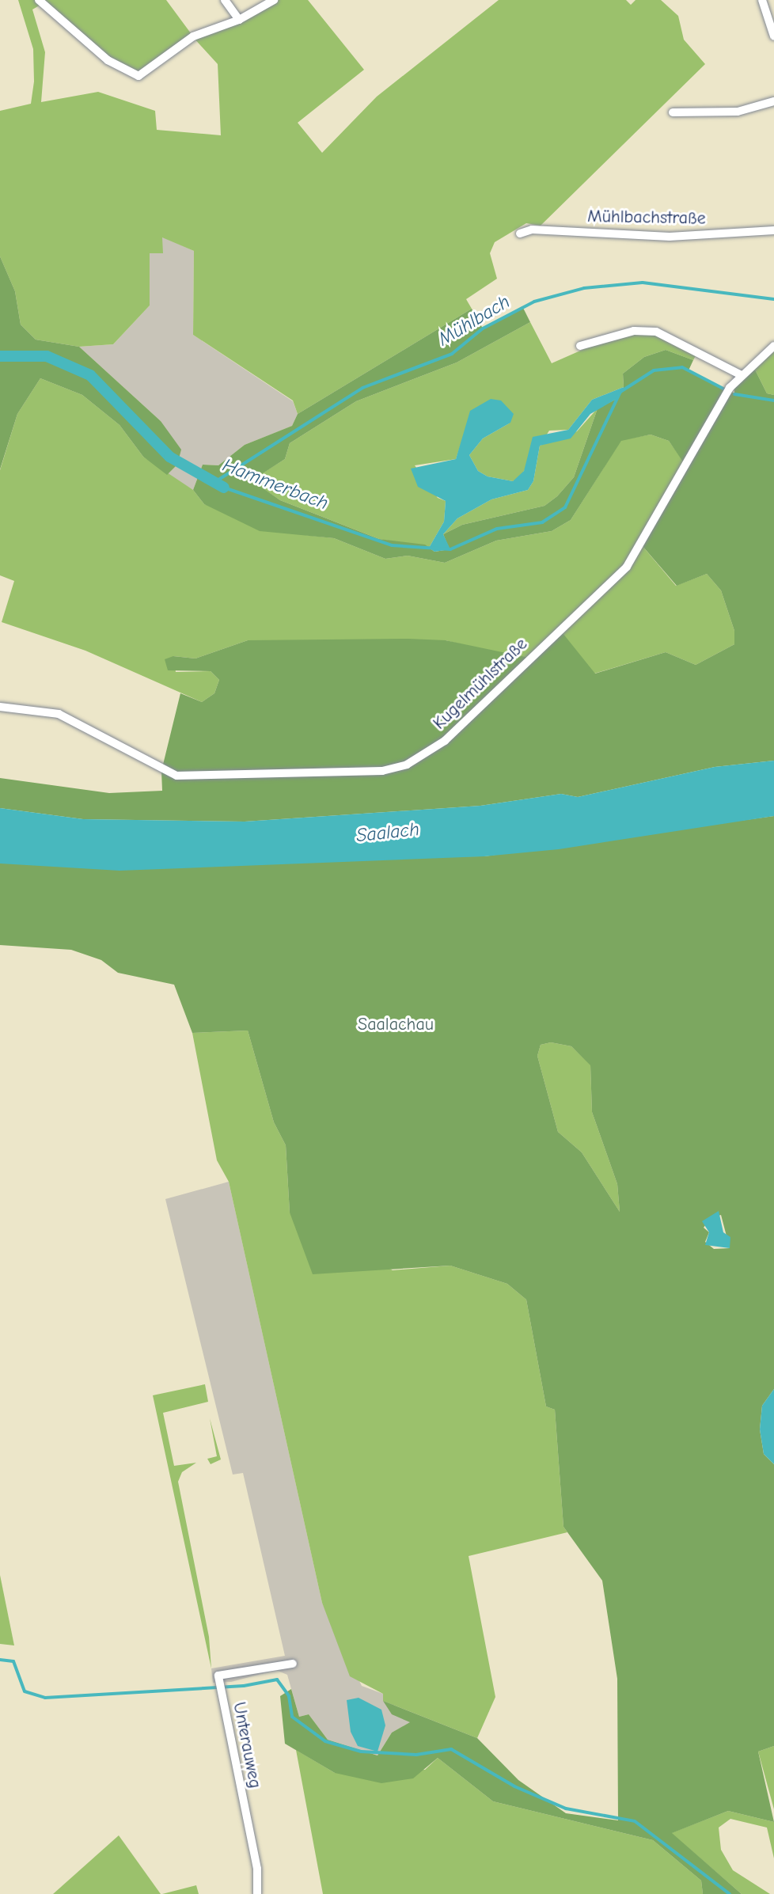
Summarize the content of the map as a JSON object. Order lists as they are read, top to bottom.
{
  "streets": {
    "street": ["Mühlbachstraße", "Kugelmühlstraße", "Unterauweg"]
  },
  "water": ["Mühlbach", "Hammerbach", "Saalach"],
  "parks": ["Saalachau"]
}
